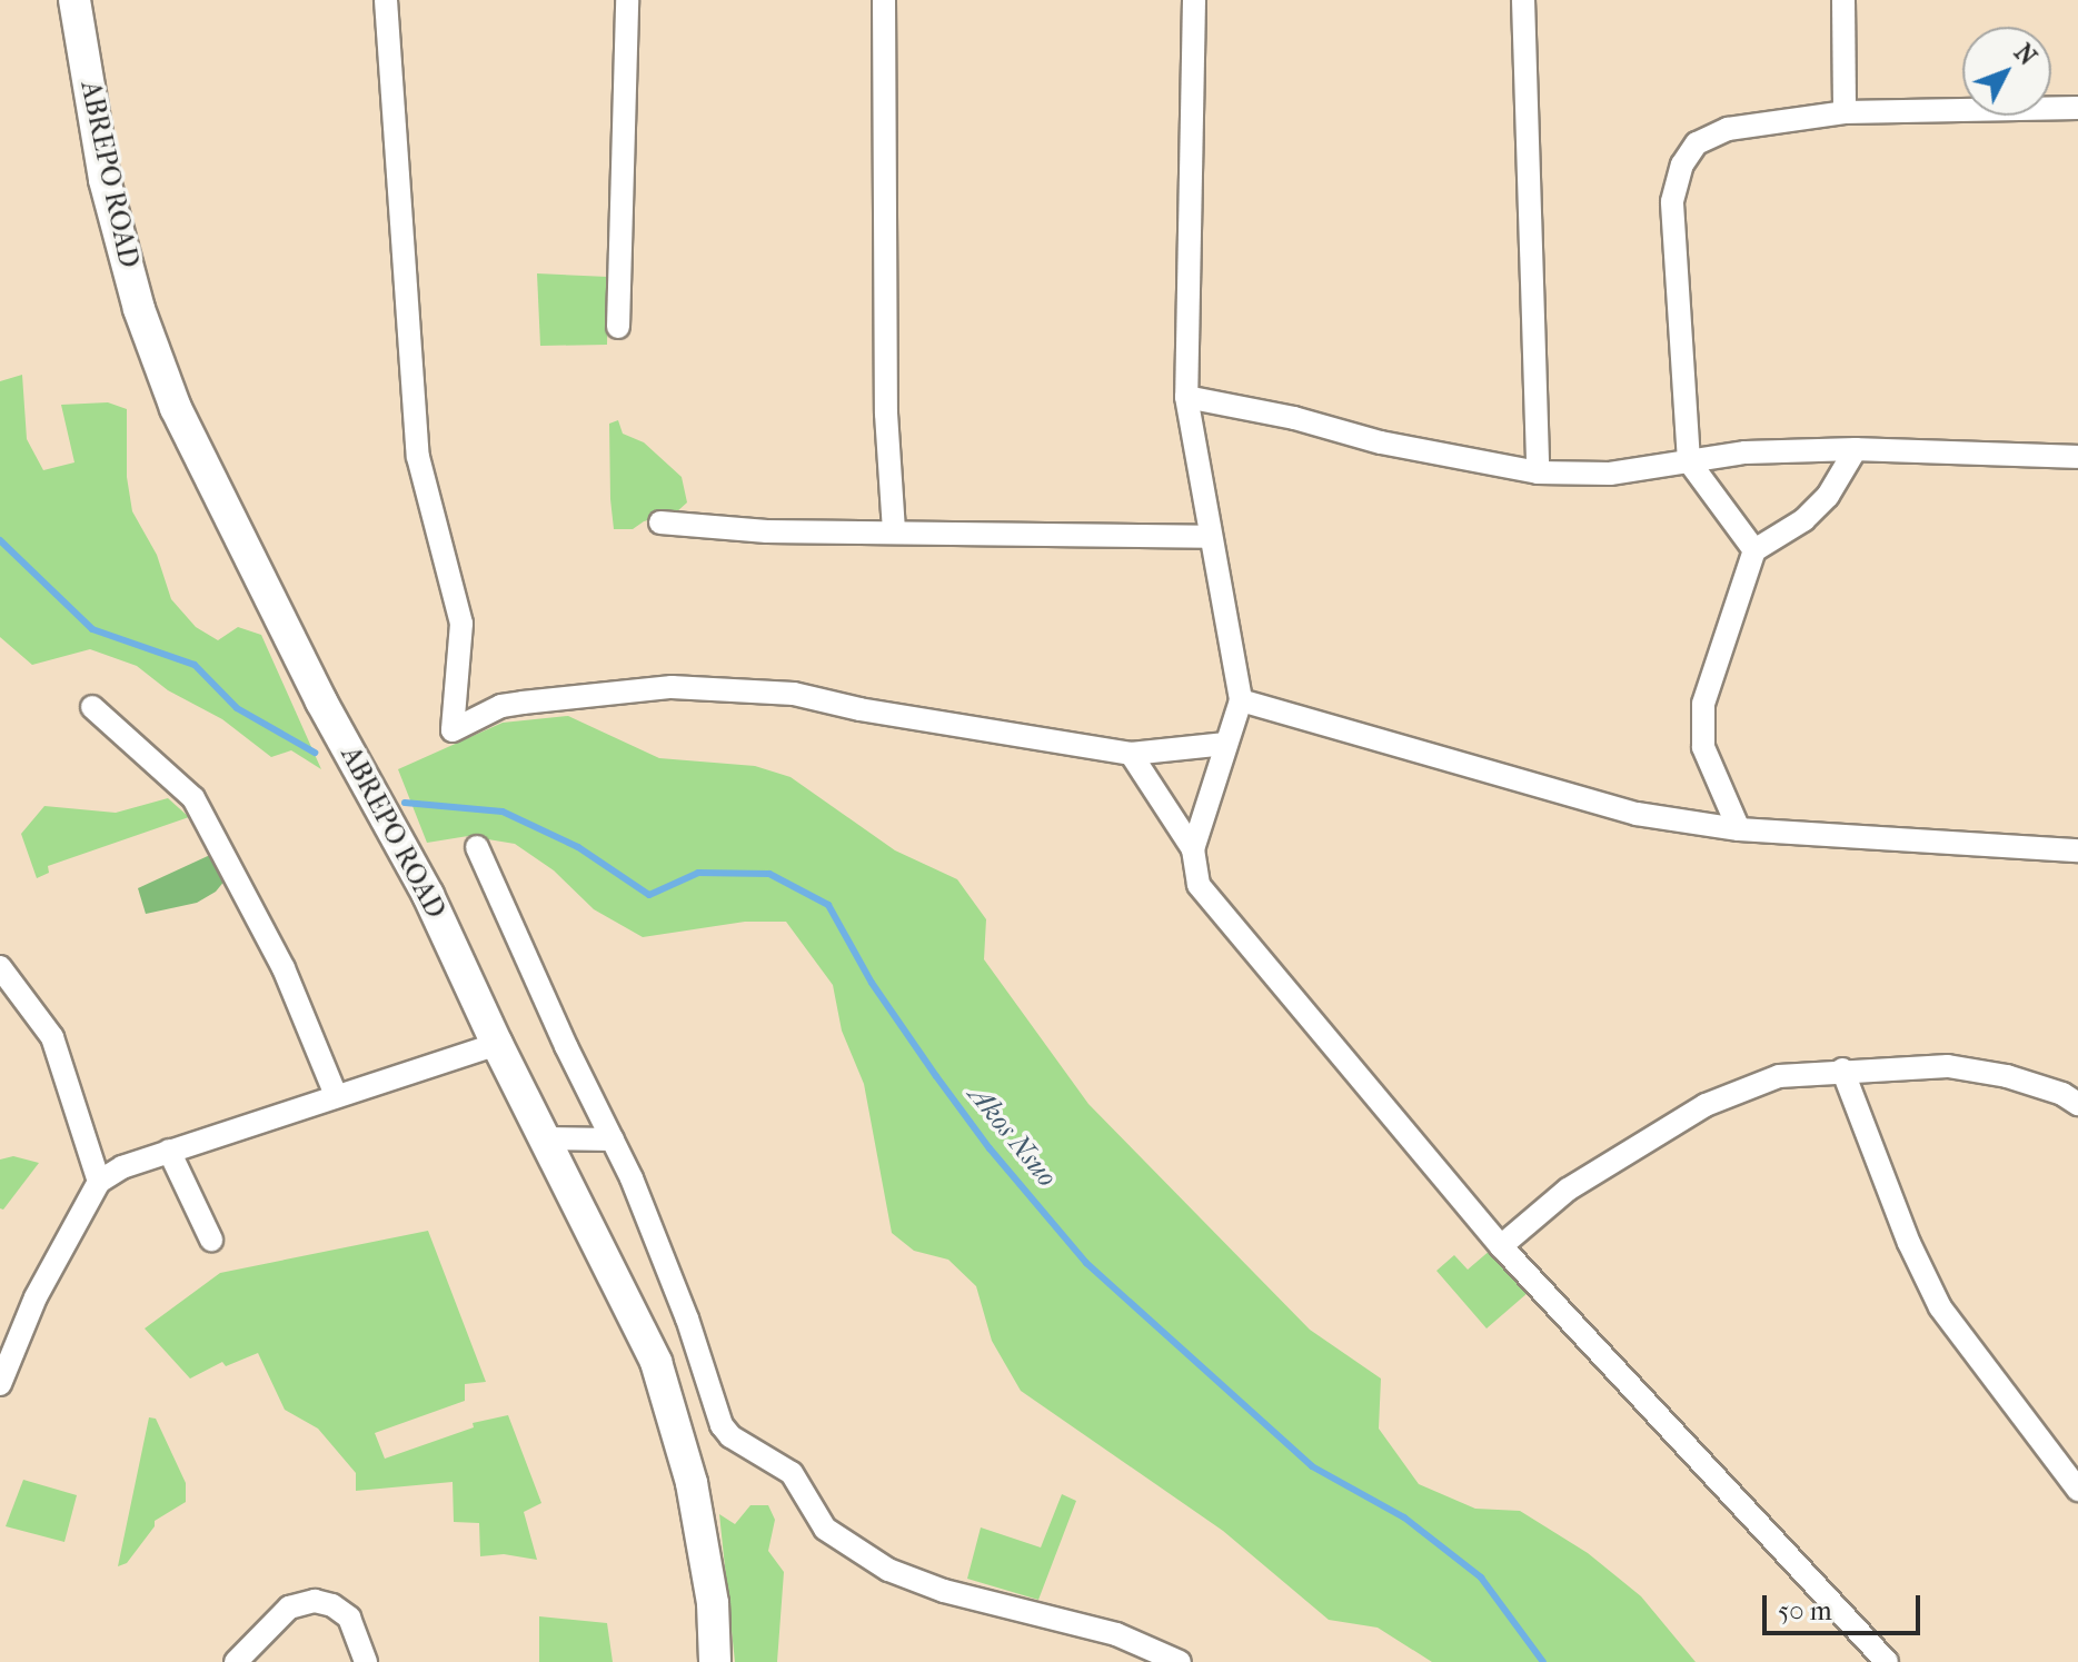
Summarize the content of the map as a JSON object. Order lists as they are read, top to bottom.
{
  "streets": {
    "main road": ["ABREPO ROAD"]
  },
  "water": ["Akos Nsuo"],
  "scale_bar": "50 m",
  "north": "top right"
}
